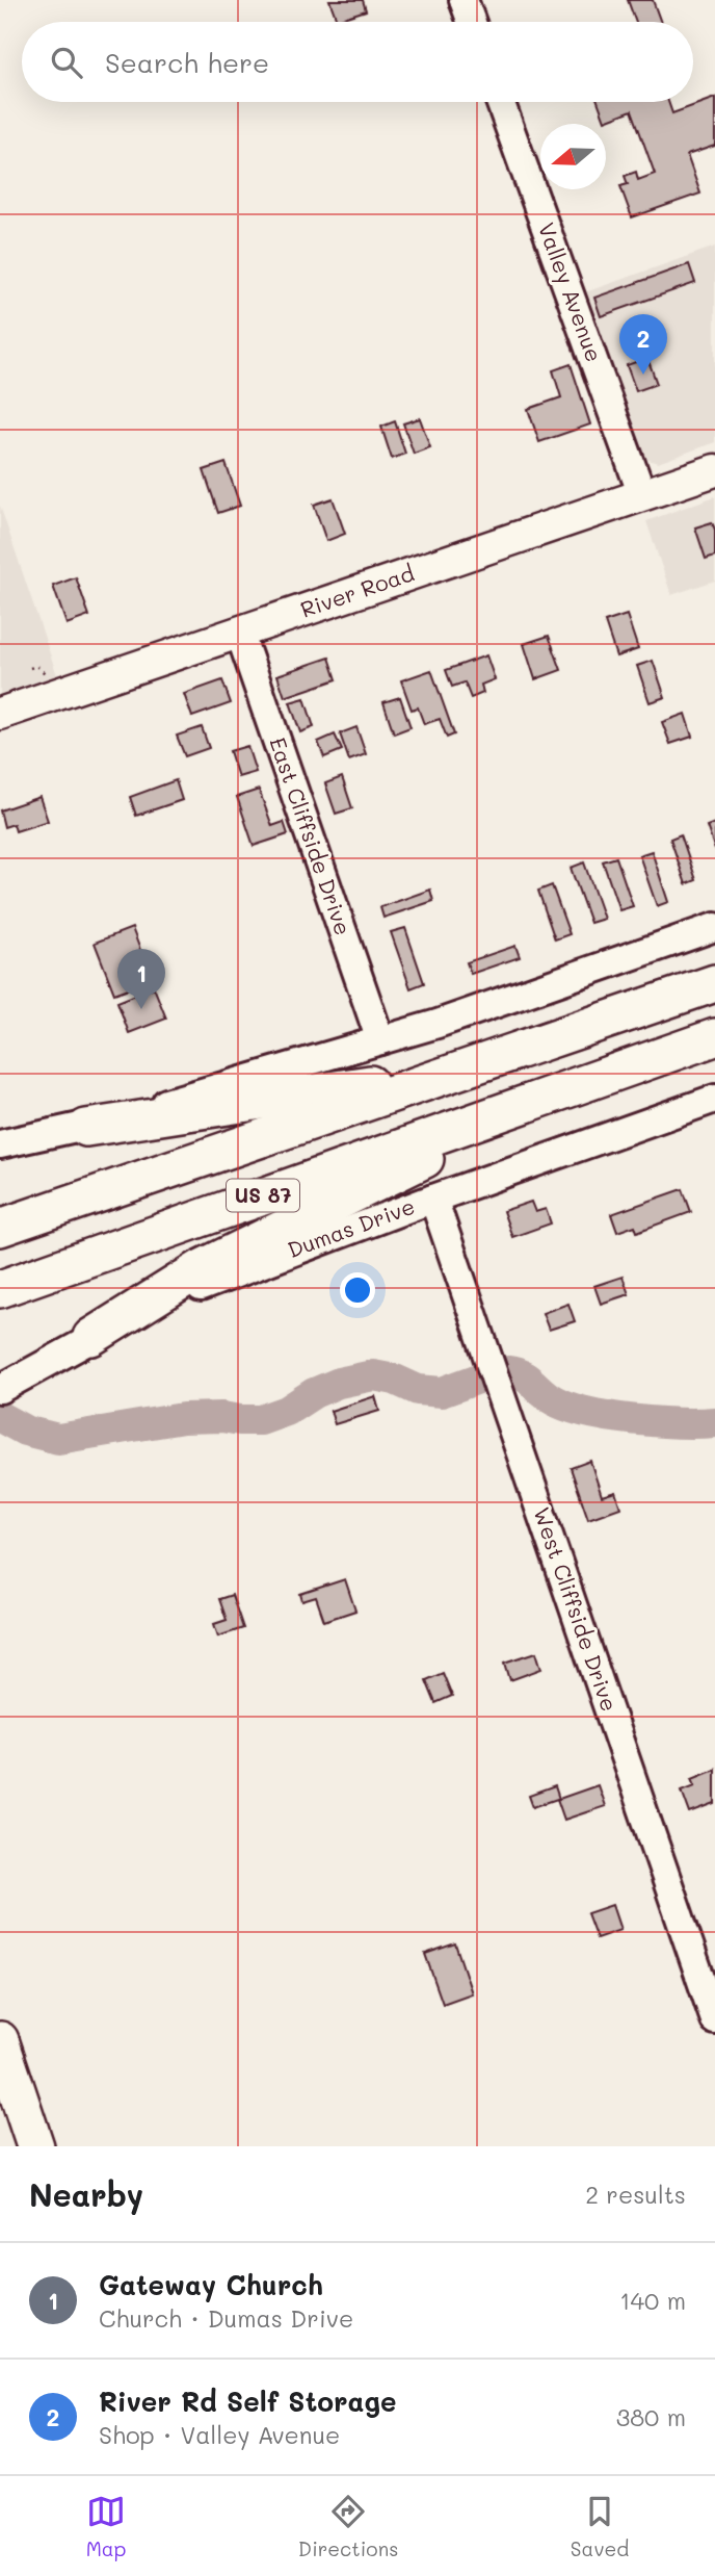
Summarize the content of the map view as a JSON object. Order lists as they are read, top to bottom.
{
  "streets": {
    "highway": ["US 87"],
    "main road": [
      "Valley Avenue",
      "River Road",
      "East Cliffside Drive",
      "Dumas Drive",
      "West Cliffside Drive"
    ]
  },
  "crossings": [
    ["Valley Avenue", "River Road"],
    ["River Road", "East Cliffside Drive"],
    ["Dumas Drive", "West Cliffside Drive"]
  ],
  "north": "left",
  "page": {
    "search": "Search here",
    "pins": ["2", "1"],
    "heading": ["Nearby", "2 results"],
    "list": [
      {
        "mark": "1",
        "name": "Gateway Church",
        "note": "Church · Dumas Drive",
        "value": "140 m"
      },
      {
        "mark": "2",
        "name": "River Rd Self Storage",
        "note": "Shop · Valley Avenue",
        "value": "380 m"
      }
    ],
    "nav": ["Map", "Directions", "Saved"]
  }
}
